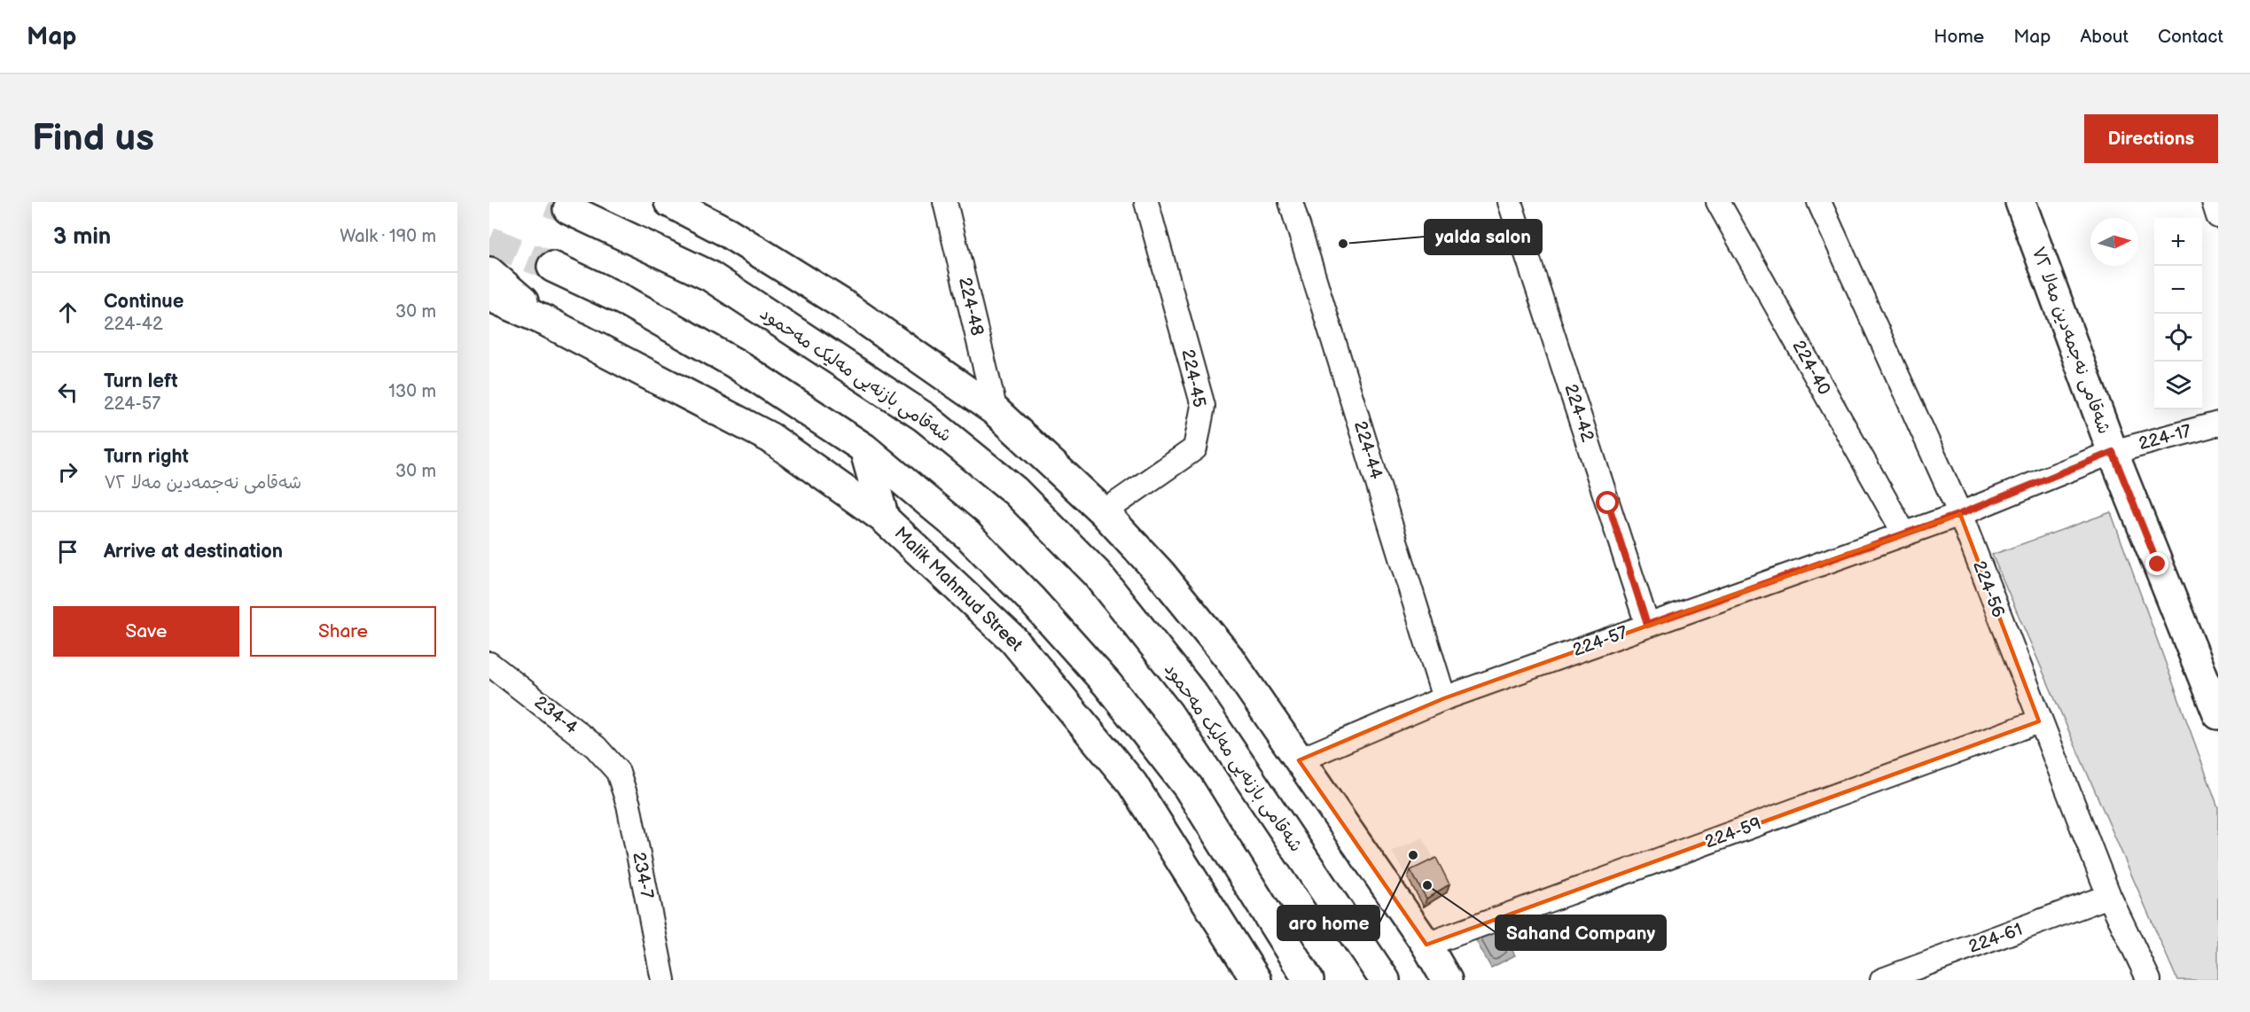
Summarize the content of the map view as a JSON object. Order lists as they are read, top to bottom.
{
  "streets": {
    "main road": ["شەقامی نەجمەدین مەلا ٧٢", "شەقامی بازنەیی مەلیک مەحمود", "Malik Mahmud Street"],
    "street": [
      "224-48",
      "224-40",
      "224-45",
      "224-42",
      "224-17",
      "224-44",
      "224-56",
      "224-57",
      "234-4",
      "224-59",
      "234-7",
      "224-61"
    ]
  },
  "crossings": [
    ["شەقامی نەجمەدین مەلا ٧٢", "224-17"],
    ["شەقامی نەجمەدین مەلا ٧٢", "224-57"],
    ["224-40", "224-57"],
    ["224-42", "224-57"],
    ["224-17", "224-57"],
    ["224-44", "224-57"],
    ["224-56", "224-57"],
    ["224-56", "224-59"],
    ["224-56", "224-61"],
    ["234-4", "234-7"]
  ],
  "places": ["yalda salon", "aro home", "Sahand Company"],
  "north": "right",
  "page": {
    "header": "Map",
    "nav": [
      "Home",
      "Map",
      "About",
      "Contact"
    ],
    "buttons": [
      "Directions",
      ["Save", "Share"]
    ],
    "title": "Find us",
    "heading": ["3 min", "Walk · 190 m"],
    "map_buttons": ["+", "−"],
    "list": [
      ["Continue", "224-42", "30 m"],
      ["Turn left", "224-57", "130 m"],
      ["Turn right", "شەقامی نەجمەدین مەلا ٧٢", "30 m"],
      "Arrive at destination"
    ]
  }
}
